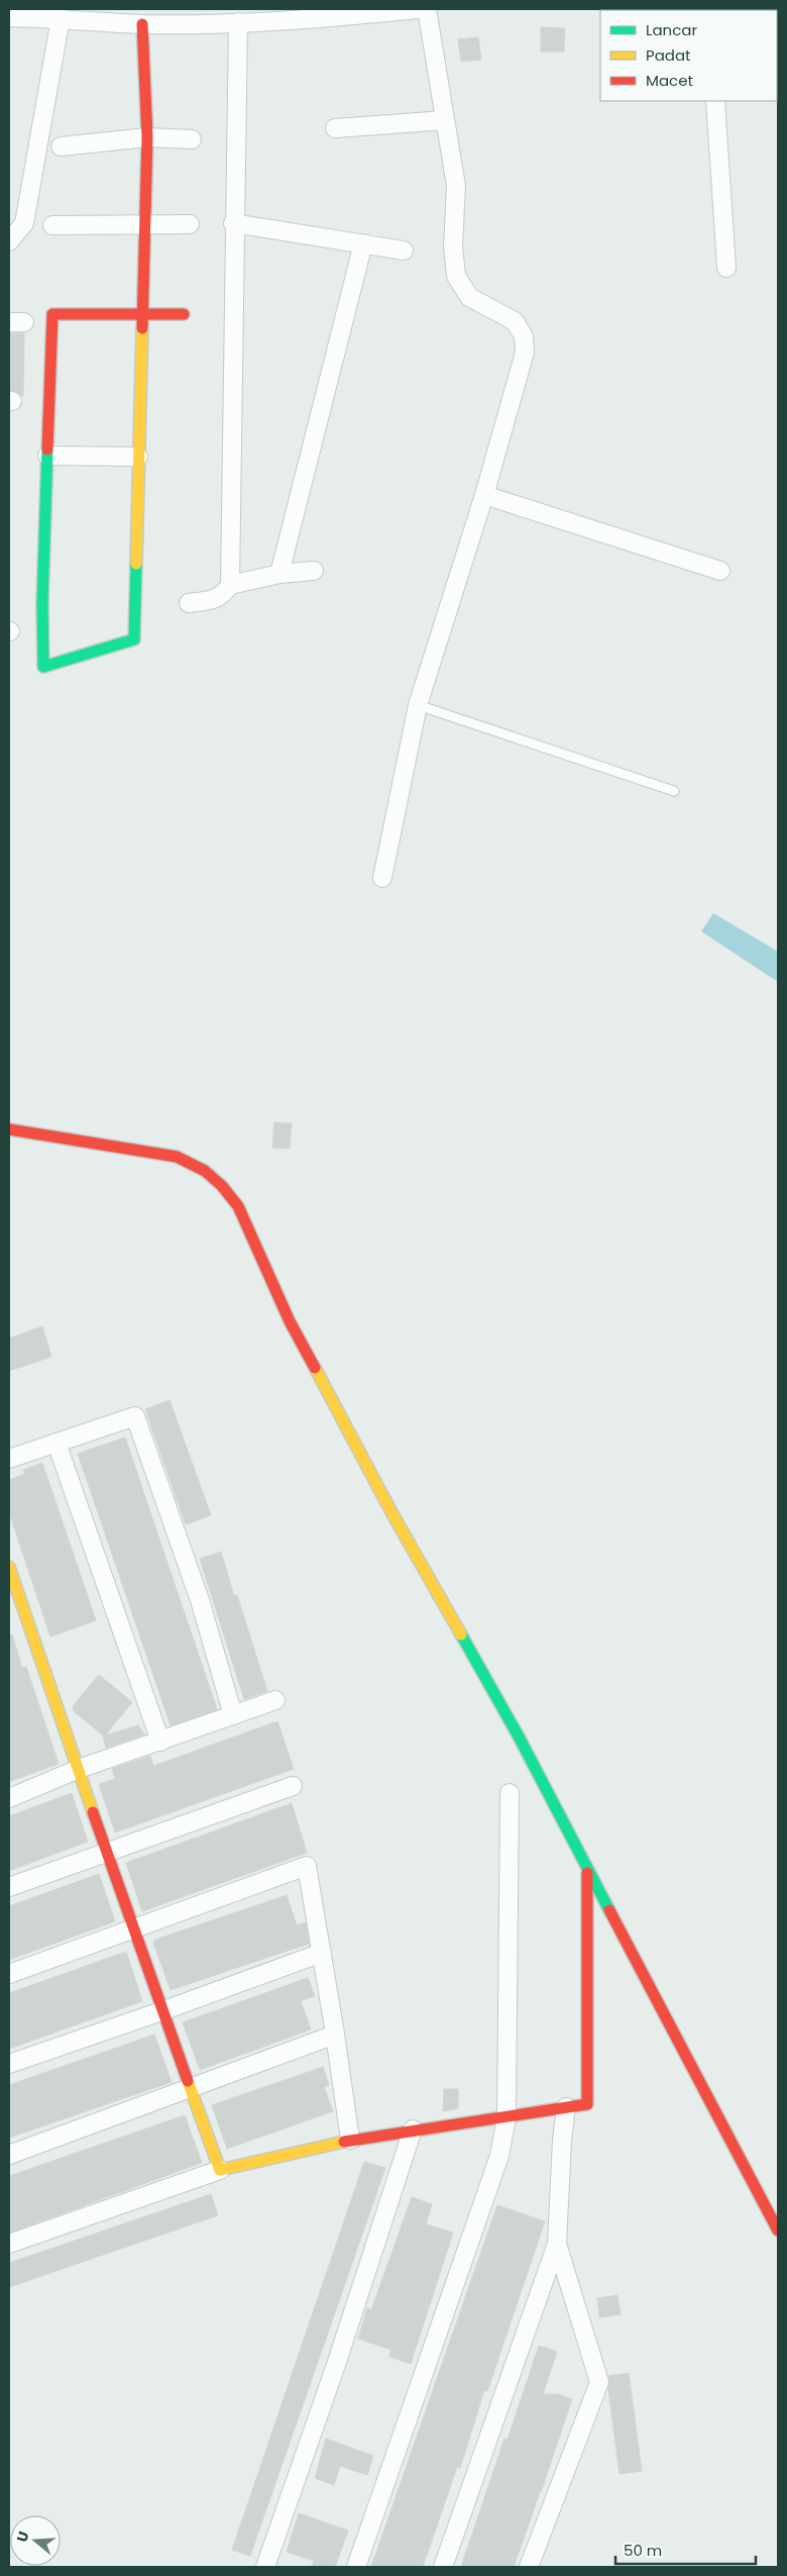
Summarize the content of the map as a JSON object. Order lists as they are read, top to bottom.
{
  "legend": ["Lancar", "Padat", "Macet"],
  "scale_bar": "50 m",
  "north": "left"
}
